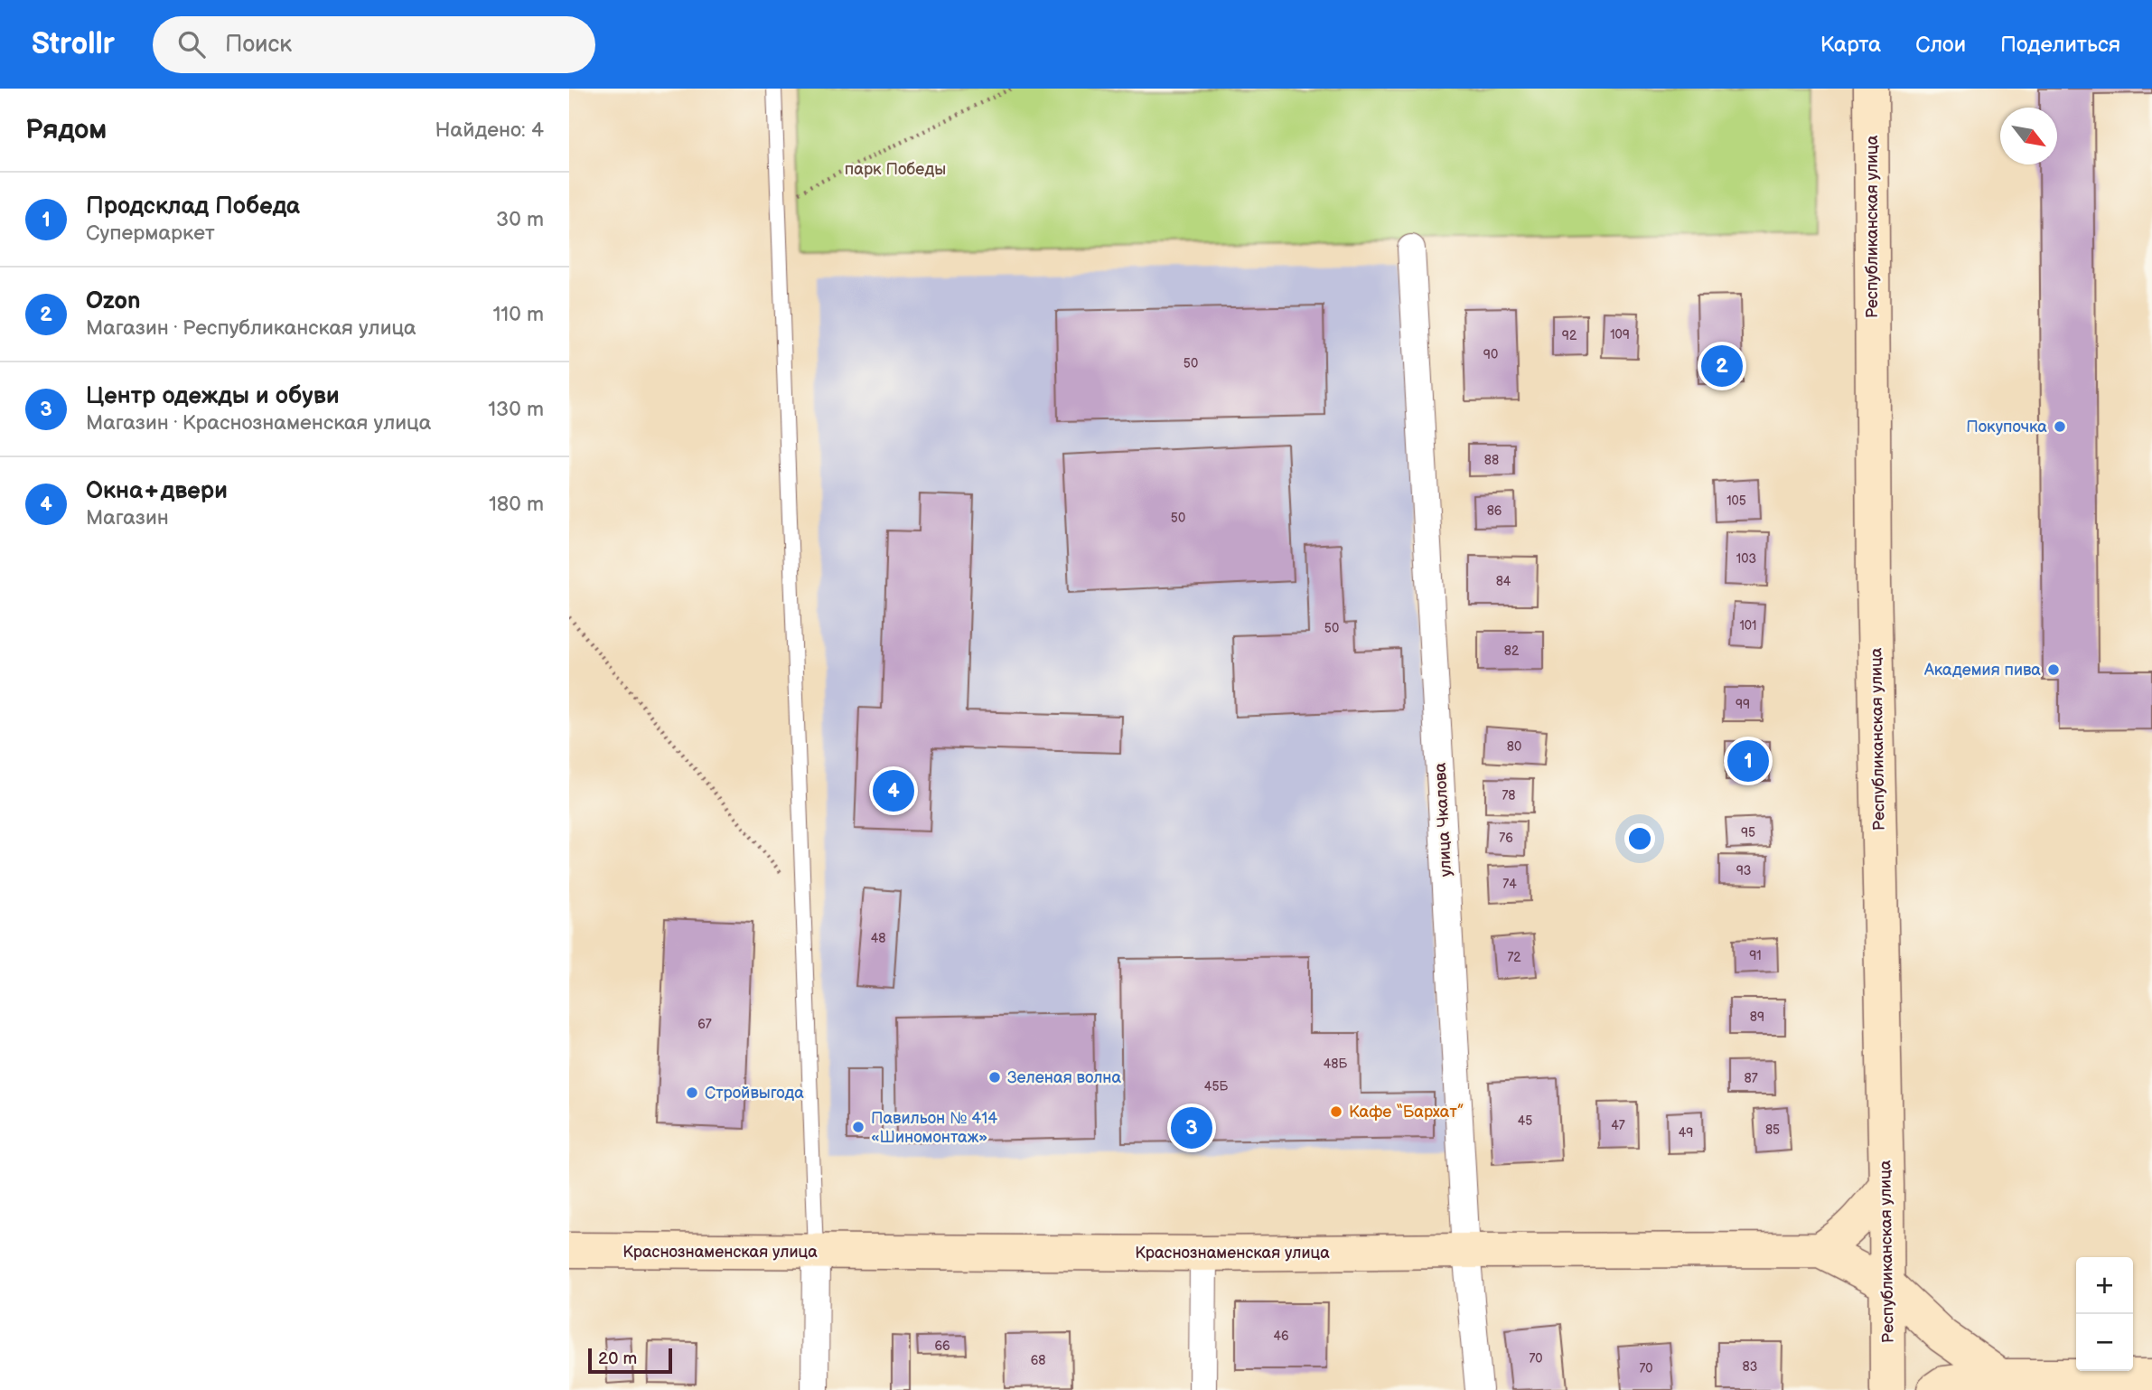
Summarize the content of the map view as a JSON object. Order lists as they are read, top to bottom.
{
  "streets": {
    "street": ["Республиканская улица", "улица Чкалова", "Краснознаменская улица"]
  },
  "crossings": [
    ["Республиканская улица", "Краснознаменская улица"],
    ["улица Чкалова", "Краснознаменская улица"]
  ],
  "parks": ["парк Победы"],
  "places": [
    "Покупочка",
    "Академия пива",
    "Зеленая волна",
    "Стройвыгода",
    "Кафе “Бархат”",
    "Павильон № 414 «Шиномонтаж»"
  ],
  "house_numbers": [
    "109",
    "92",
    "90",
    "50",
    "88",
    "105",
    "86",
    "50",
    "103",
    "84",
    "101",
    "50",
    "82",
    "99",
    "80",
    "78",
    "95",
    "76",
    "93",
    "74",
    "48",
    "91",
    "72",
    "89",
    "67",
    "48Б",
    "87",
    "45Б",
    "45",
    "47",
    "85",
    "49",
    "46",
    "66",
    "70",
    "68",
    "83",
    "70"
  ],
  "scale_bar": "20 m",
  "north": "bottom right",
  "page": {
    "header": "Strollr",
    "search": "Поиск",
    "nav": ["Карта", "Слои", "Поделиться"],
    "heading": ["Рядом", "Найдено: 4"],
    "list": [
      {
        "mark": "1",
        "name": "Продсклад Победа",
        "note": "Супермаркет",
        "value": "30 m"
      },
      {
        "mark": "2",
        "name": "Ozon",
        "note": "Магазин · Республиканская улица",
        "value": "110 m"
      },
      {
        "mark": "3",
        "name": "Центр одежды и обуви",
        "note": "Магазин · Краснознаменская улица",
        "value": "130 m"
      },
      {
        "mark": "4",
        "name": "Окна+двери",
        "note": "Магазин",
        "value": "180 m"
      }
    ],
    "pins": [
      "2",
      "1",
      "4",
      "3"
    ],
    "map_buttons": ["+", "−"],
    "scale": "20 m"
  }
}
